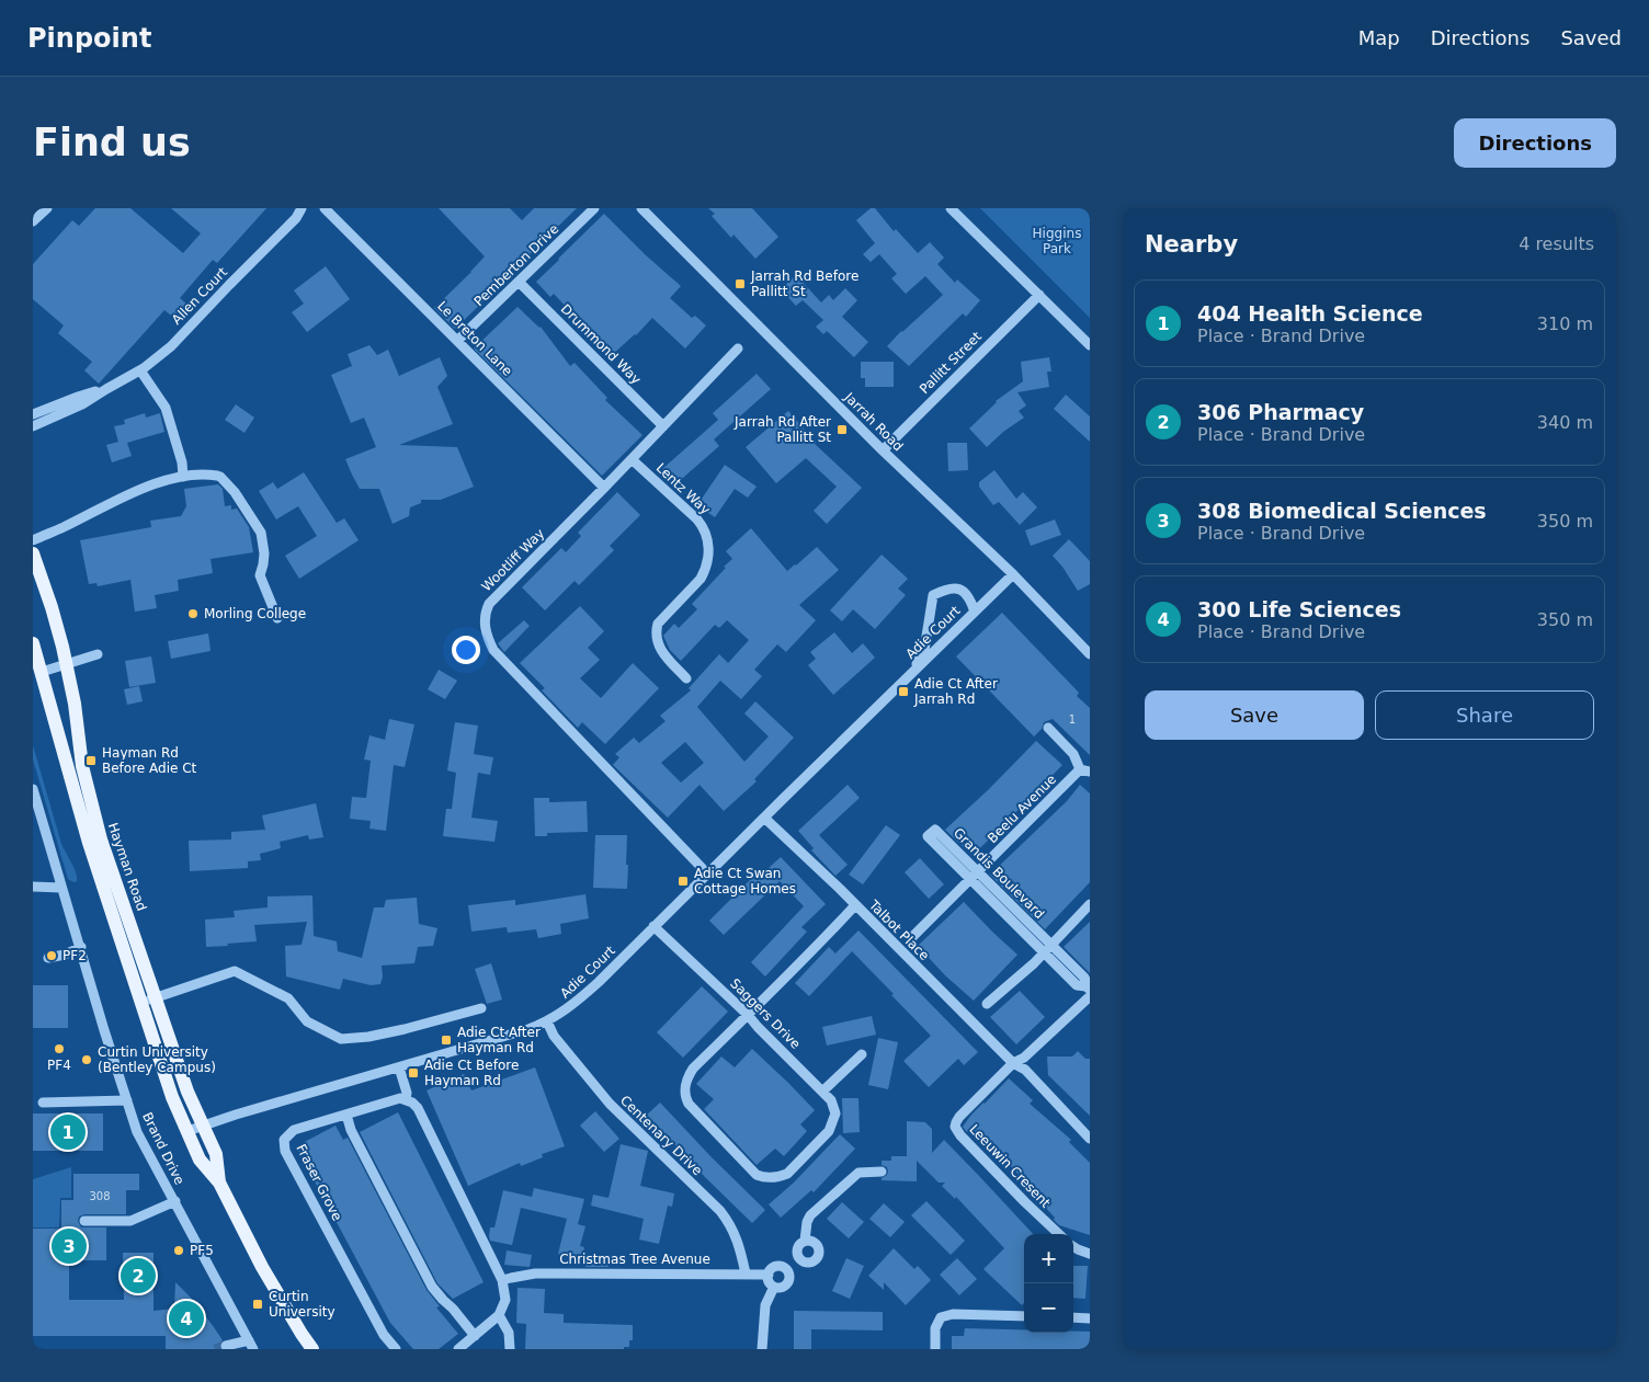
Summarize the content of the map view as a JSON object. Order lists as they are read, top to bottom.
{
  "streets": {
    "main road": ["Hayman Road"],
    "street": [
      "Pemberton Drive",
      "Allen Court",
      "Le Breton Lane",
      "Drummond Way",
      "Pallitt Street",
      "Jarrah Road",
      "Lentz Way",
      "Wootliff Way",
      "Adie Court",
      "Beelu Avenue",
      "Grandis Boulevard",
      "Talbot Place",
      "Saggers Drive",
      "Centenary Drive",
      "Brand Drive",
      "Leeuwin Cresent",
      "Fraser Grove",
      "Christmas Tree Avenue"
    ]
  },
  "crossings": [
    ["Pemberton Drive", "Le Breton Lane"],
    ["Pemberton Drive", "Drummond Way"],
    ["Le Breton Lane", "Wootliff Way"],
    ["Drummond Way", "Wootliff Way"],
    ["Pallitt Street", "Jarrah Road"],
    ["Jarrah Road", "Adie Court"],
    ["Lentz Way", "Wootliff Way"],
    ["Wootliff Way", "Adie Court"],
    ["Adie Court", "Hayman Road"],
    ["Adie Court", "Talbot Place"],
    ["Adie Court", "Saggers Drive"],
    ["Adie Court", "Centenary Drive"],
    ["Beelu Avenue", "Grandis Boulevard"],
    ["Talbot Place", "Leeuwin Cresent"],
    ["Centenary Drive", "Christmas Tree Avenue"]
  ],
  "parks": ["Higgins Park"],
  "places": {
    "transit": [
      "Jarrah Rd Before Pallitt St",
      "Jarrah Rd After Pallitt St",
      "Adie Ct After Jarrah Rd",
      "Hayman Rd Before Adie Ct",
      "Adie Ct Swan Cottage Homes",
      "Adie Ct After Hayman Rd",
      "Adie Ct Before Hayman Rd",
      "Curtin University"
    ],
    "other": [
      "Morling College",
      "PF2",
      "PF4",
      "Curtin University (Bentley Campus)",
      "PF5"
    ]
  },
  "house_numbers": ["1", "308"],
  "page": {
    "header": "Pinpoint",
    "nav": ["Map", "Directions", "Saved"],
    "buttons": [
      "Directions",
      ["Save", "Share"]
    ],
    "title": "Find us",
    "heading": ["Nearby", "4 results"],
    "list": [
      {
        "mark": "1",
        "name": "404 Health Science",
        "note": "Place · Brand Drive",
        "value": "310 m"
      },
      {
        "mark": "2",
        "name": "306 Pharmacy",
        "note": "Place · Brand Drive",
        "value": "340 m"
      },
      {
        "mark": "3",
        "name": "308 Biomedical Sciences",
        "note": "Place · Brand Drive",
        "value": "350 m"
      },
      {
        "mark": "4",
        "name": "300 Life Sciences",
        "note": "Place · Brand Drive",
        "value": "350 m"
      }
    ],
    "pins": [
      "1",
      "3",
      "2",
      "4"
    ],
    "map_buttons": ["+", "−"]
  }
}
